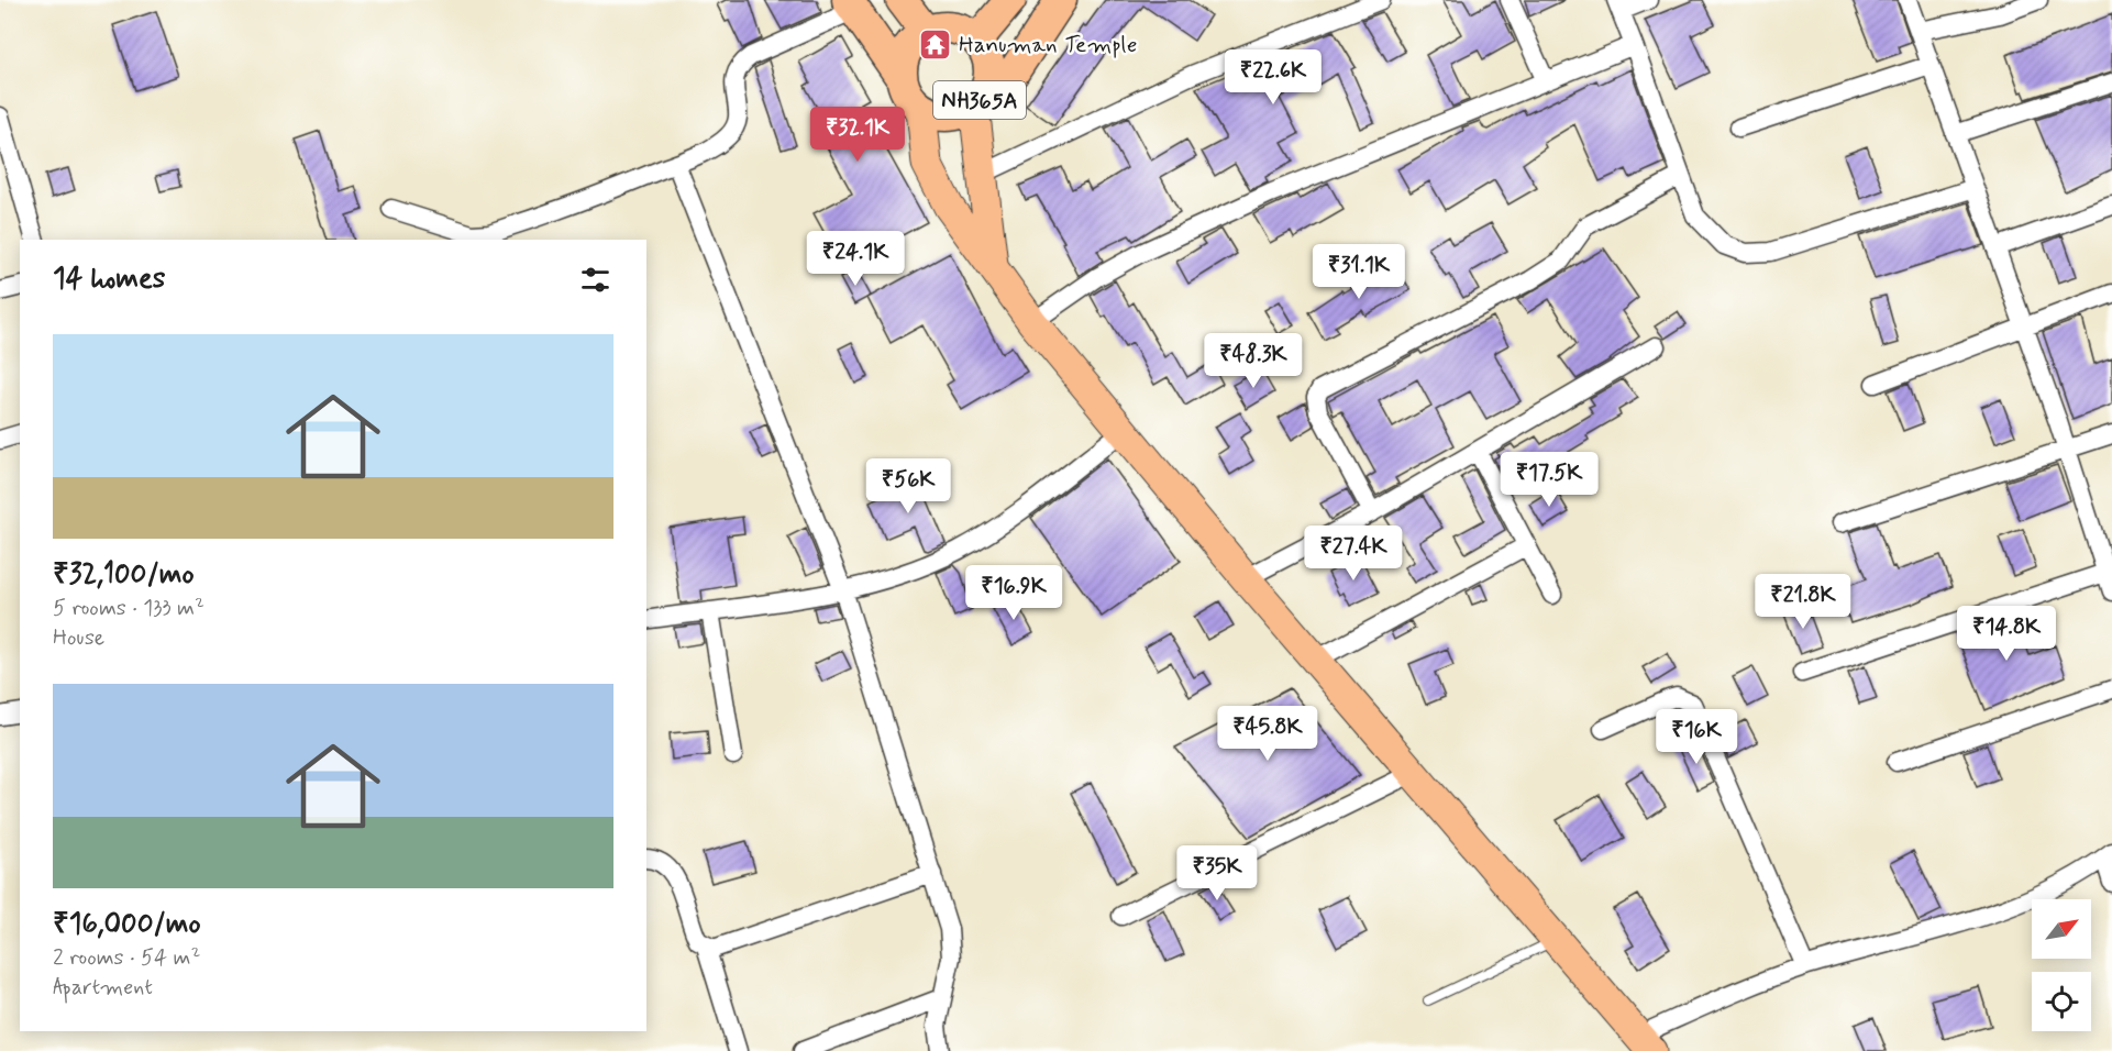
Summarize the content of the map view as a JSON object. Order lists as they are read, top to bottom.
{
  "streets": {
    "highway": ["NH365A"]
  },
  "places": {
    "temple": ["Hanuman Temple"]
  },
  "north": "top right",
  "page": {
    "price": [
      "₹22.6K",
      "₹32.1K",
      "₹24.1K",
      "₹31.1K",
      "₹48.3K",
      "₹17.5K",
      "₹56K",
      "₹27.4K",
      "₹16.9K",
      "₹21.8K",
      "₹14.8K",
      "₹45.8K",
      "₹16K",
      "₹35K"
    ],
    "heading": "14 homes",
    "list": [
      {
        "name": "₹32,100/mo",
        "note": "5 rooms · 133 m² · House"
      },
      {
        "name": "₹16,000/mo",
        "note": "2 rooms · 54 m² · Apartment"
      }
    ]
  }
}
